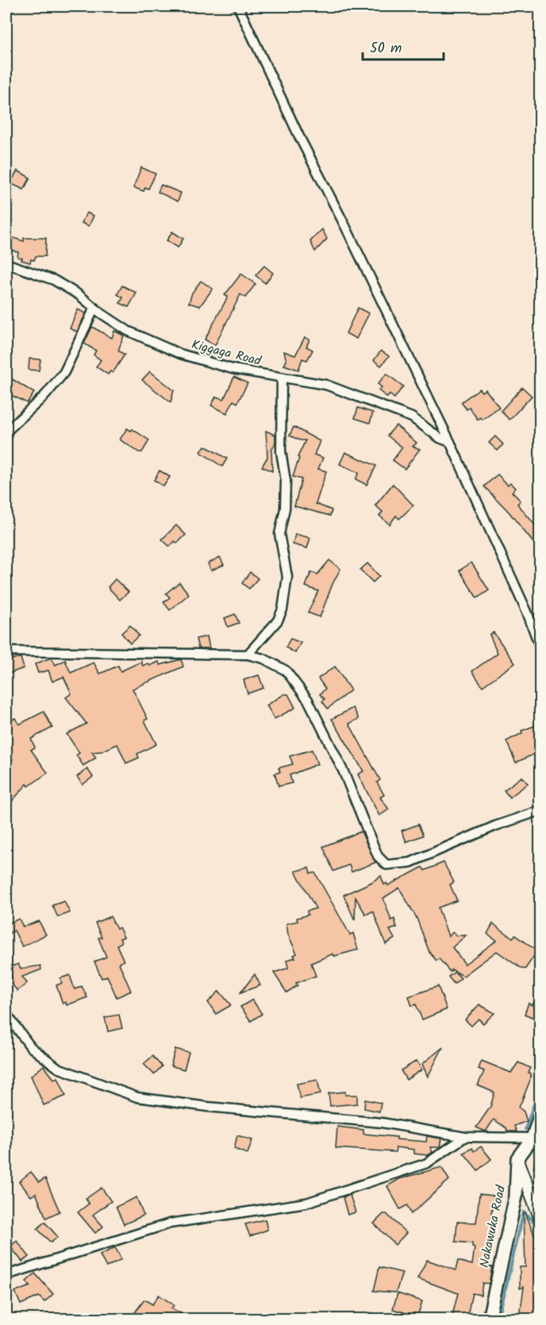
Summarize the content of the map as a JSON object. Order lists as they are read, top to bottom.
{
  "streets": {
    "main road": ["Nakawuka Road"],
    "street": ["Kiggaga Road"]
  },
  "scale_bar": "50 m"
}
